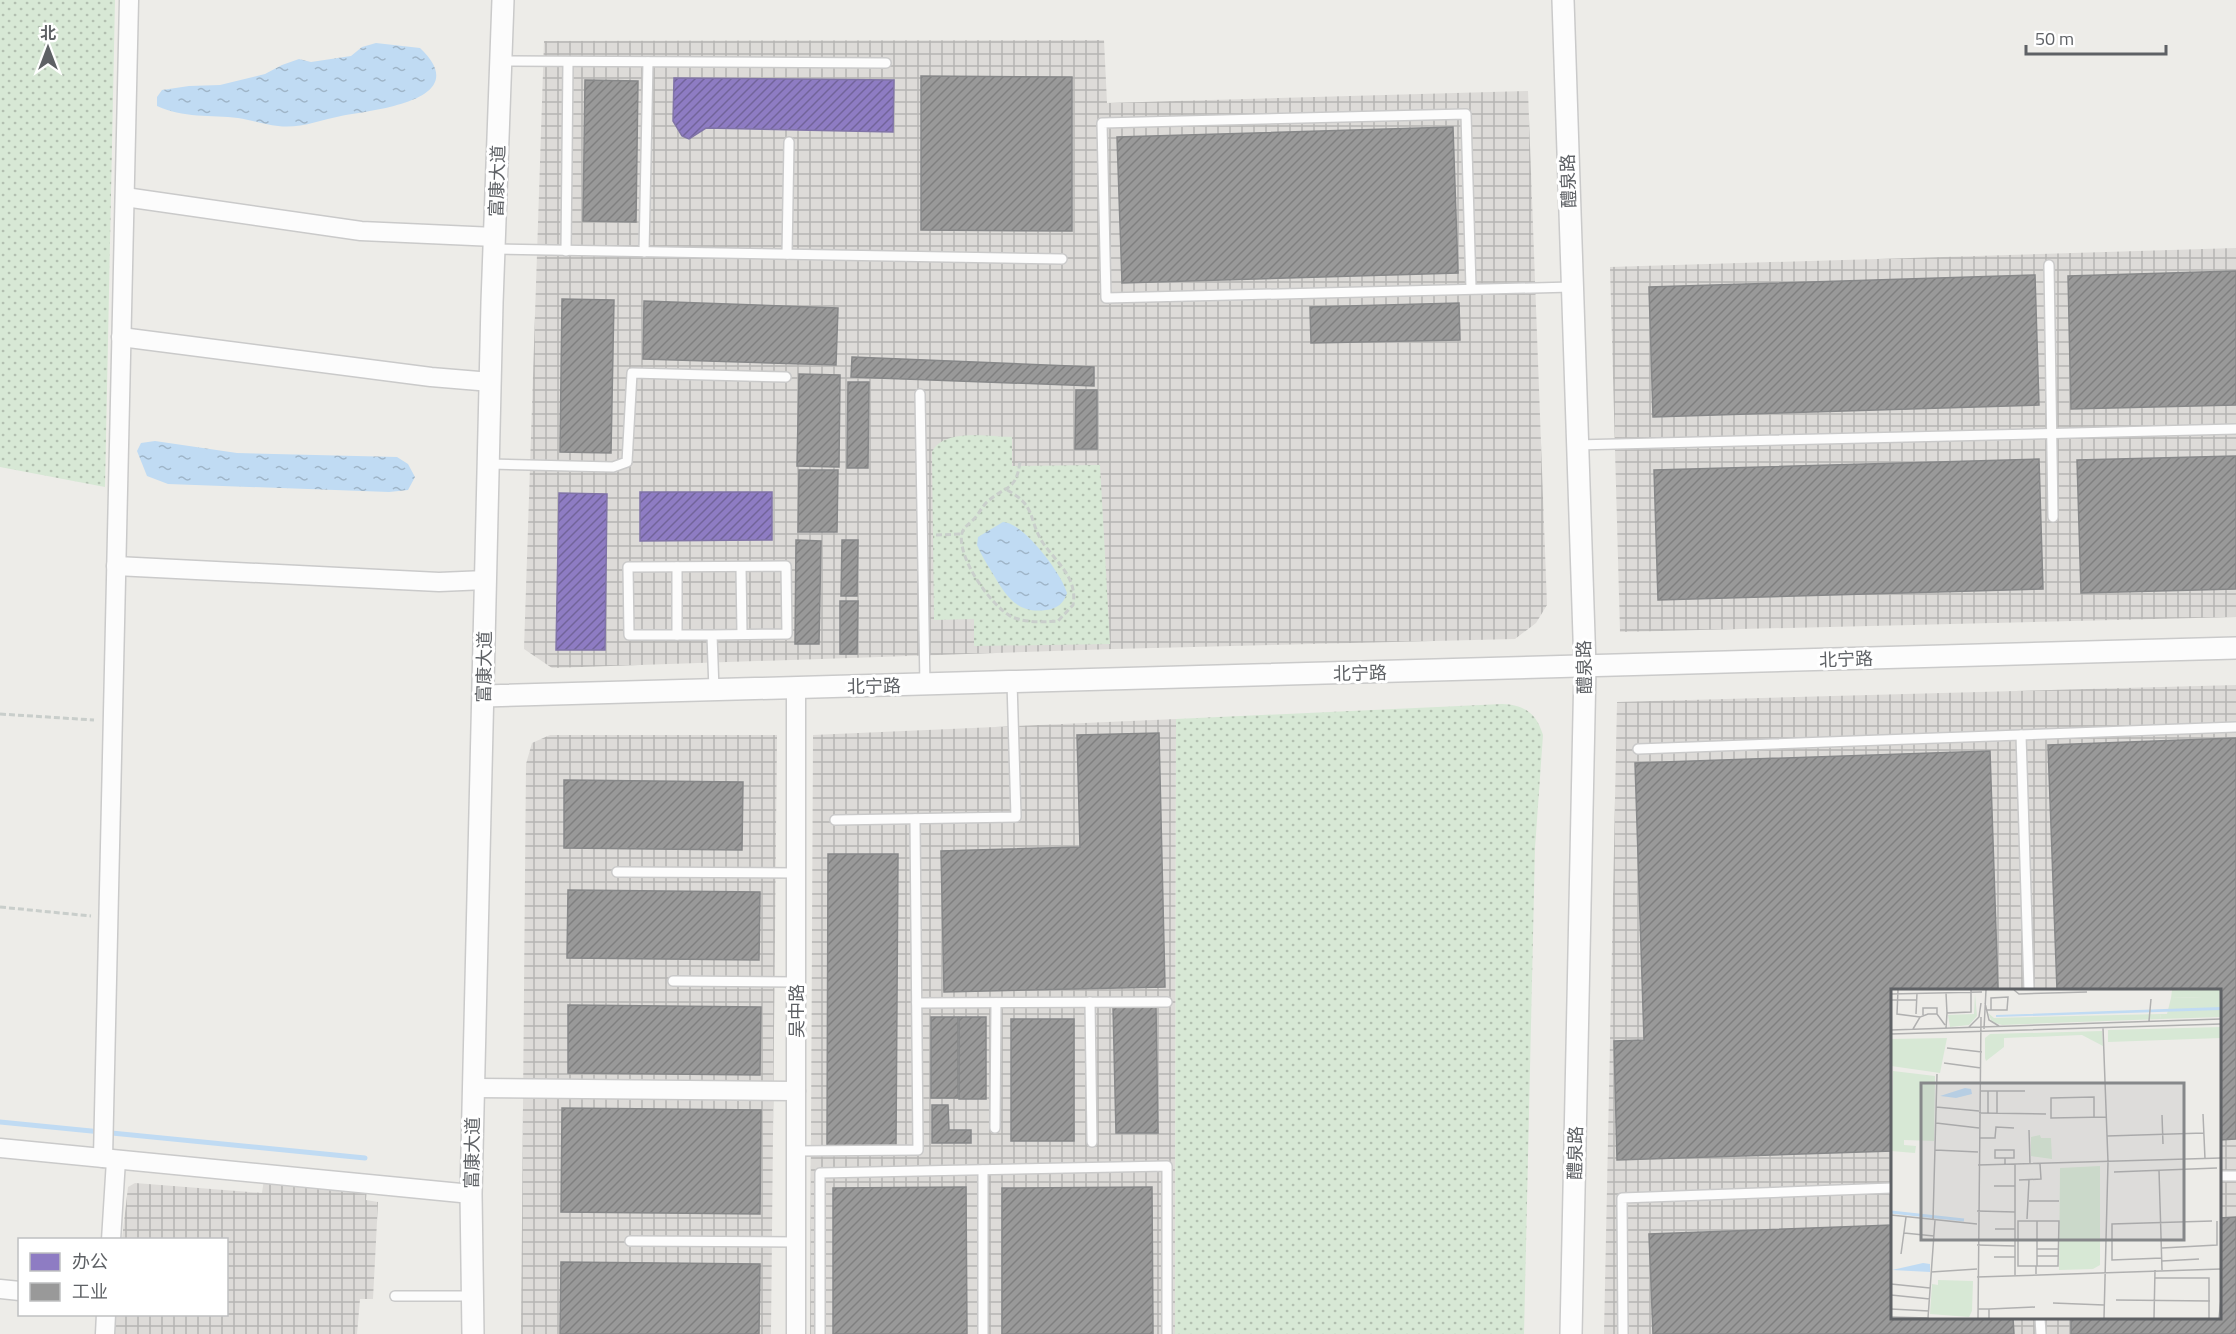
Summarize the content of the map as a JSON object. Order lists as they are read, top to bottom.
{
  "streets": {
    "street": [
      "富康大道",
      "醴泉路",
      "北宁路",
      "吴中路"
    ]
  },
  "crossings": [
    ["富康大道", "北宁路"],
    ["醴泉路", "北宁路"],
    ["北宁路", "吴中路"]
  ],
  "legend": ["办公", "工业"],
  "scale_bar": "50 m",
  "north": "top"
}
